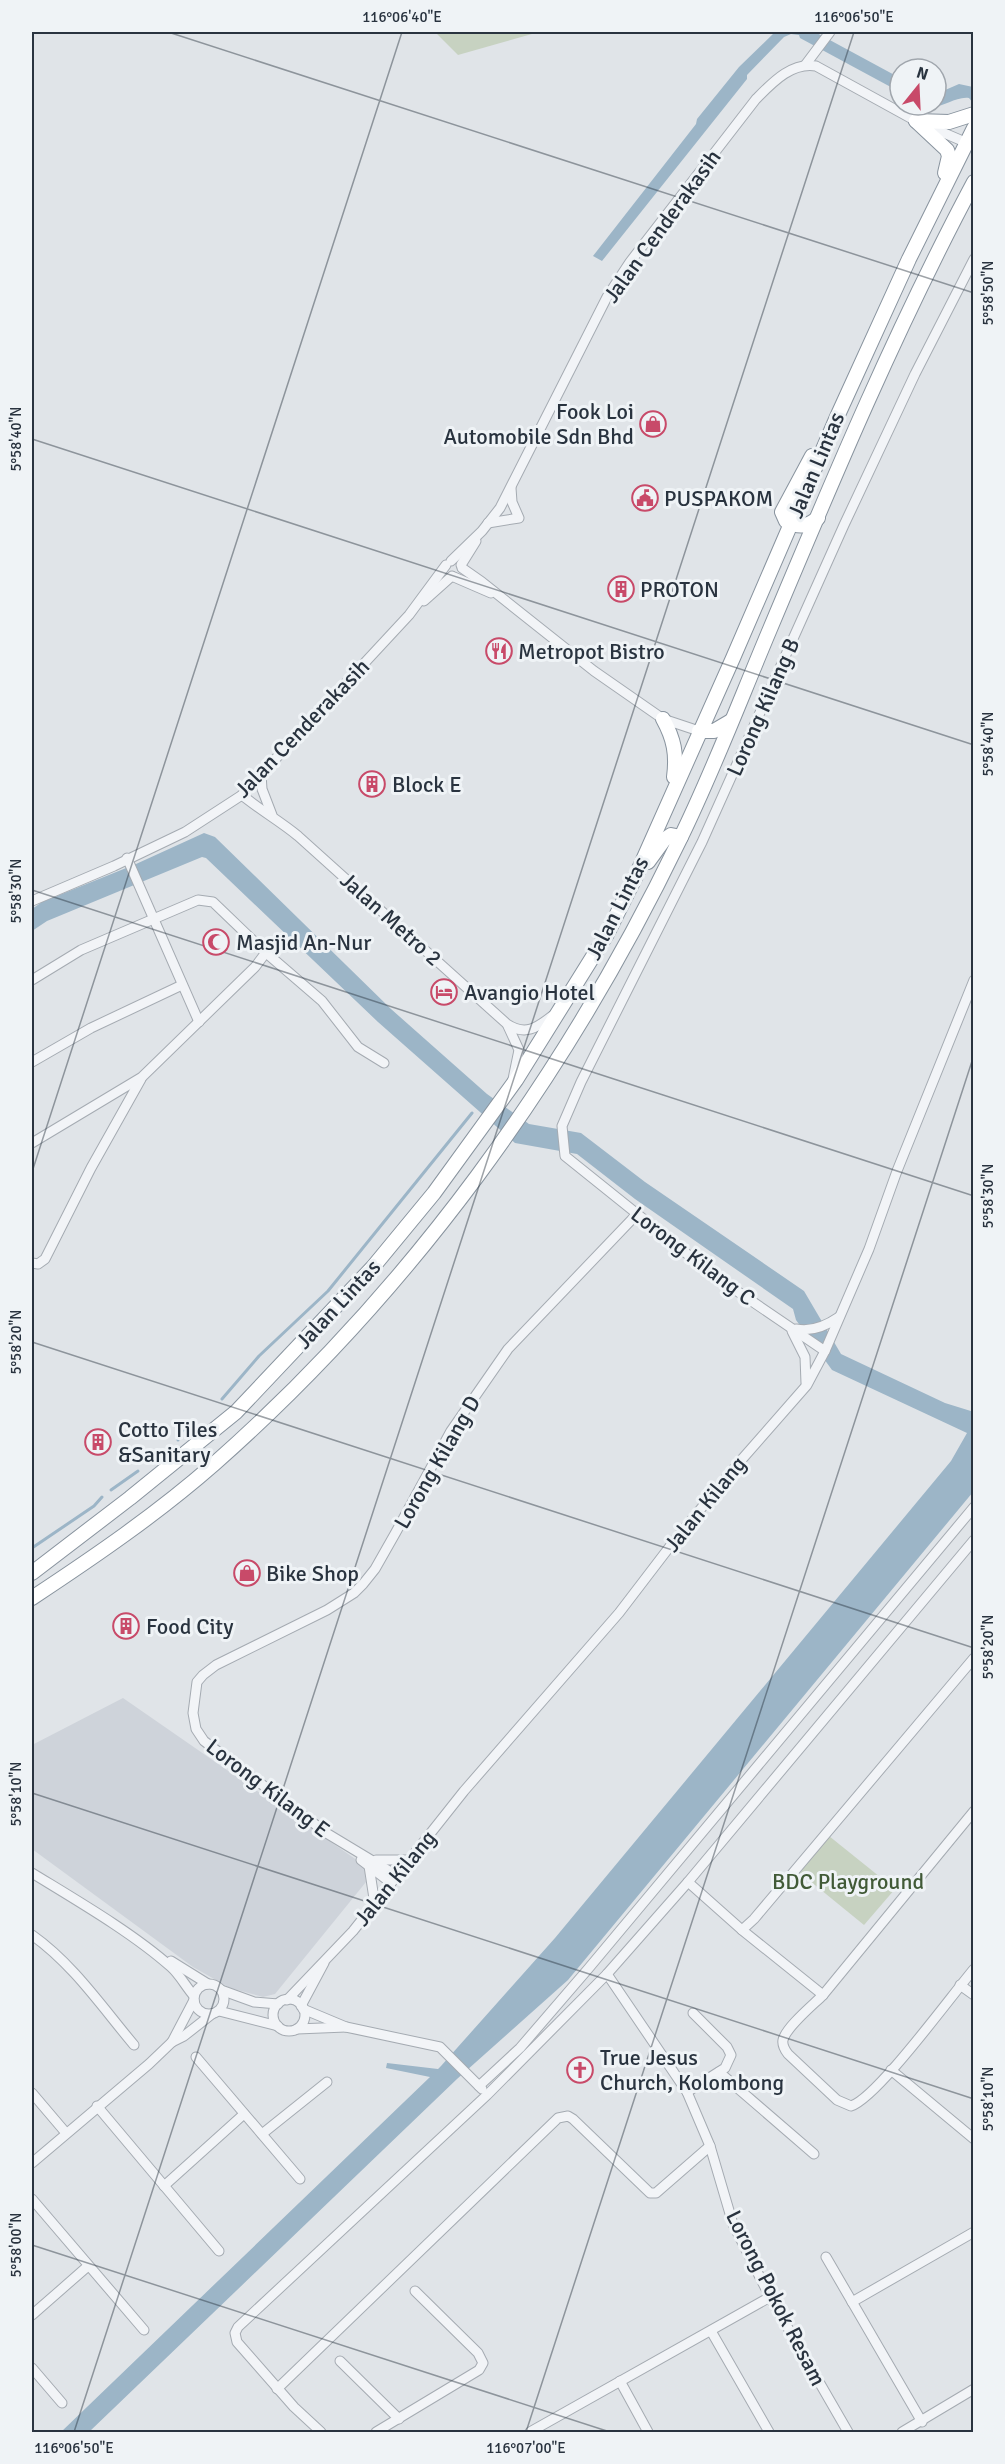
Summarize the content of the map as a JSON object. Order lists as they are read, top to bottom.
{
  "streets": {
    "highway": ["Jalan Lintas"],
    "street": [
      "Jalan Cenderakasih",
      "Lorong Kilang B",
      "Jalan Metro 2",
      "Lorong Kilang C",
      "Lorong Kilang D",
      "Jalan Kilang",
      "Lorong Kilang E",
      "Lorong Pokok Resam"
    ]
  },
  "crossings": [
    ["Jalan Cenderakasih", "Jalan Metro 2"],
    ["Jalan Lintas", "Jalan Metro 2"],
    ["Lorong Kilang B", "Lorong Kilang C"],
    ["Lorong Kilang C", "Lorong Kilang D"],
    ["Lorong Kilang C", "Jalan Kilang"],
    ["Lorong Kilang D", "Lorong Kilang E"],
    ["Jalan Kilang", "Lorong Kilang E"]
  ],
  "parks": ["BDC Playground"],
  "places": {
    "shop": ["Fook Loi Automobile Sdn Bhd", "Bike Shop"],
    "public building": ["PUSPAKOM"],
    "building": [
      "PROTON",
      "Block E",
      "Cotto Tiles &Sanitary",
      "Food City"
    ],
    "restaurant": ["Metropot Bistro"],
    "mosque": ["Masjid An-Nur"],
    "hotel": ["Avangio Hotel"],
    "church": ["True Jesus Church, Kolombong"]
  },
  "north": "top",
  "coordinates": [
    "116°06'40\"E",
    "116°06'50\"E",
    "5°58'50\"N",
    "5°58'40\"N",
    "5°58'30\"N",
    "5°58'20\"N",
    "5°58'10\"N",
    "5°58'00\"N",
    "116°07'00\"E"
  ]
}
